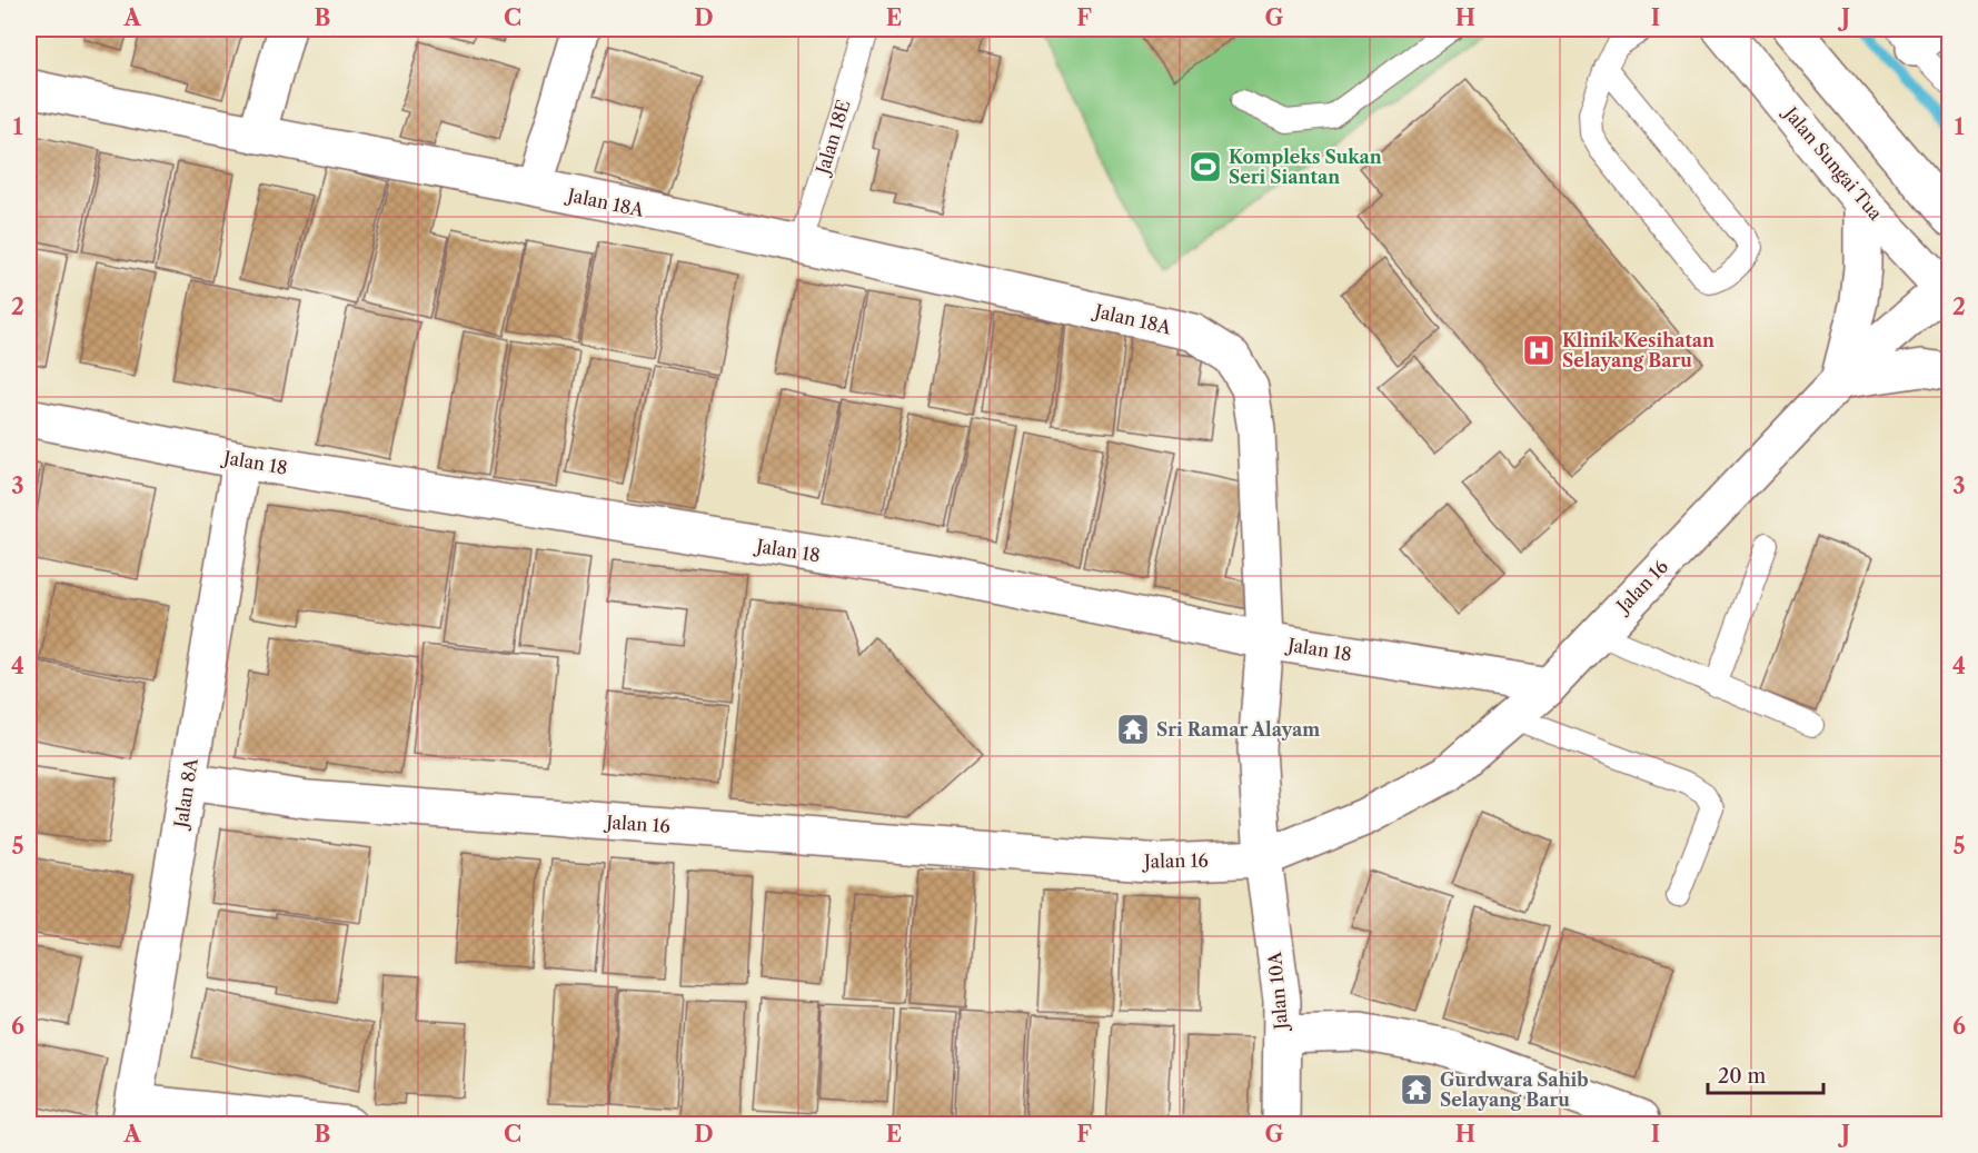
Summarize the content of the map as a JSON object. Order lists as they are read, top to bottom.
{
  "streets": {
    "street": [
      "Jalan Sungai Tua",
      "Jalan 18A",
      "Jalan 18",
      "Jalan 16",
      "Jalan 8A",
      "Jalan 10A"
    ],
    "lane": ["Jalan 18E"]
  },
  "crossings": [
    ["Jalan 18E", "Jalan 18A"],
    ["Jalan Sungai Tua", "Jalan 16"],
    ["Jalan 18A", "Jalan 18"],
    ["Jalan 18A", "Jalan 16"],
    ["Jalan 18A", "Jalan 10A"],
    ["Jalan 18", "Jalan 16"],
    ["Jalan 18", "Jalan 8A"],
    ["Jalan 16", "Jalan 8A"],
    ["Jalan 16", "Jalan 10A"]
  ],
  "places": {
    "sports": ["Kompleks Sukan Seri Siantan"],
    "hospital": ["Klinik Kesihatan Selayang Baru"],
    "temple": ["Sri Ramar Alayam", "Gurdwara Sahib Selayang Baru"]
  },
  "scale_bar": "20 m",
  "grid": {
    "columns": [
      "A",
      "B",
      "C",
      "D",
      "E",
      "F",
      "G",
      "H",
      "I",
      "J"
    ],
    "rows": [
      "1",
      "2",
      "3",
      "4",
      "5",
      "6"
    ]
  }
}
